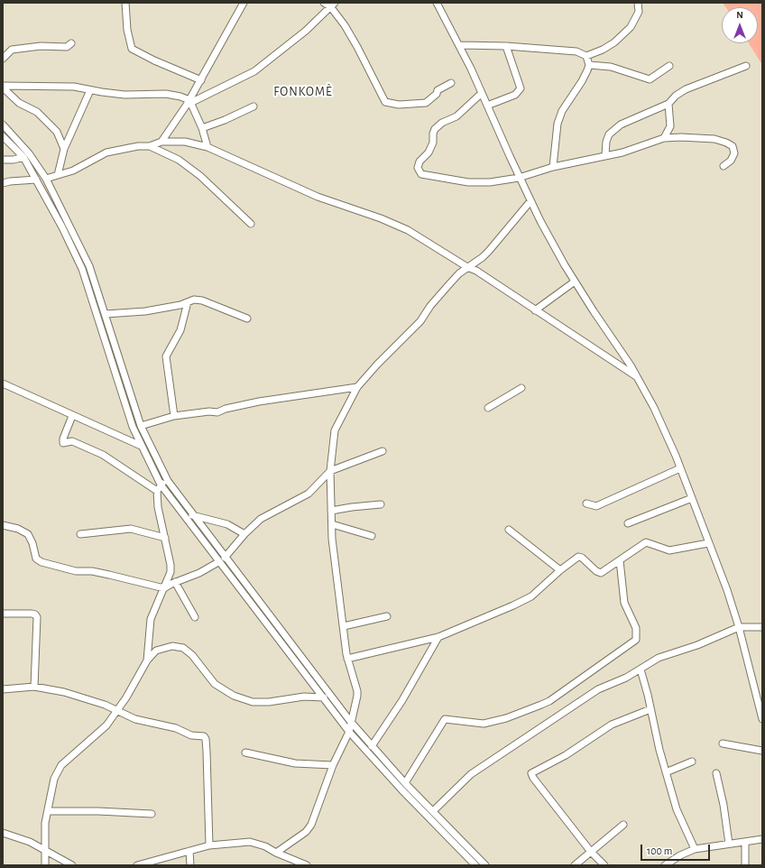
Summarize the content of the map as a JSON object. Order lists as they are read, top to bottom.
{
  "districts": ["FONKOMÈ"],
  "scale_bar": "100 m",
  "north": "top"
}
